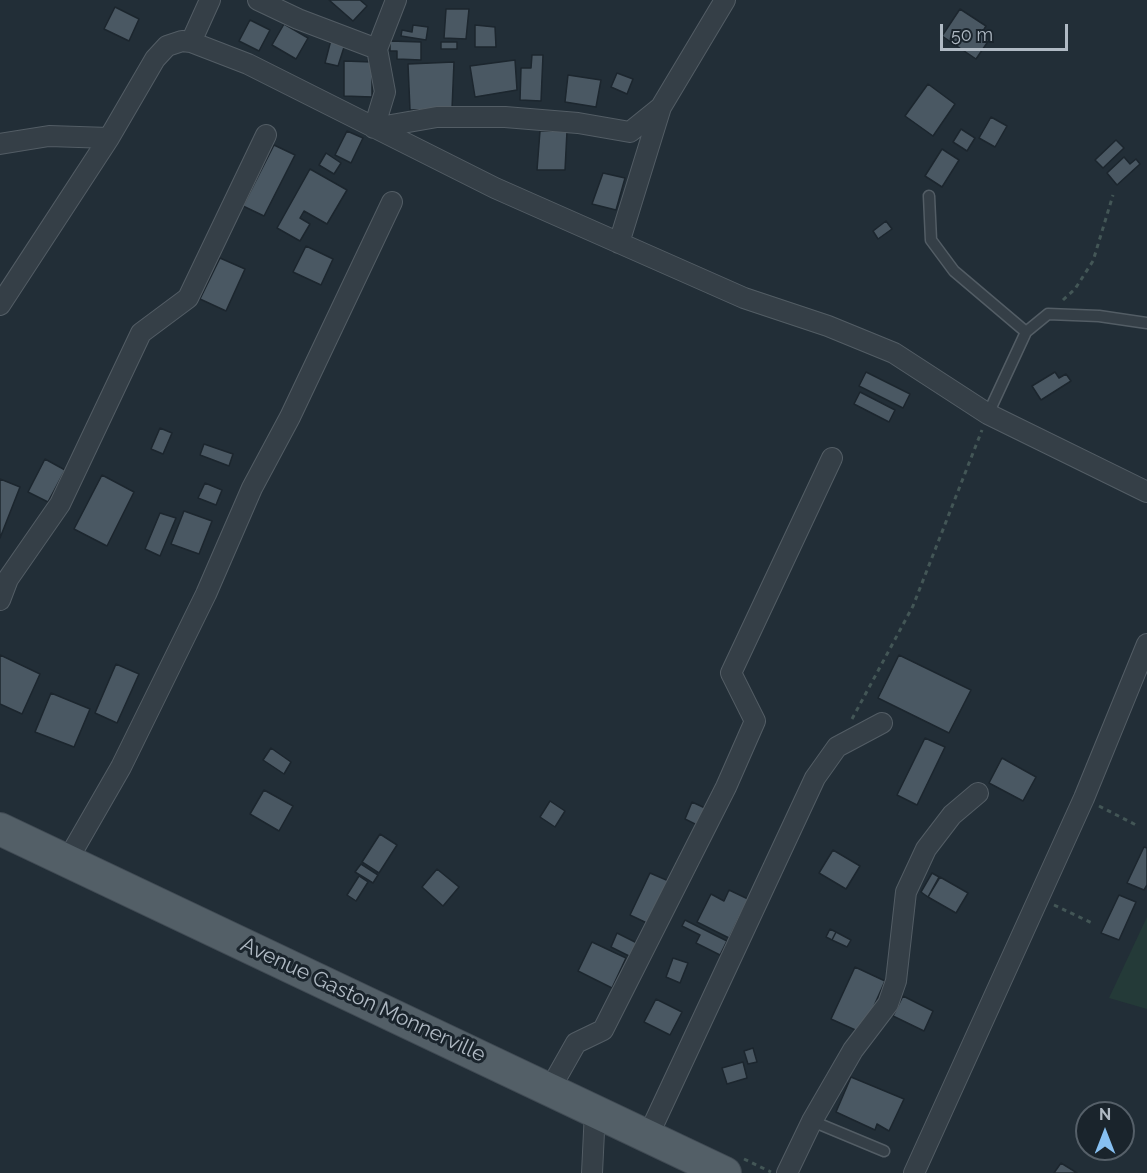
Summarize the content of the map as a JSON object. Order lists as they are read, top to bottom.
{
  "streets": {
    "main road": ["Avenue Gaston Monnerville"]
  },
  "scale_bar": "50 m",
  "north": "top"
}
